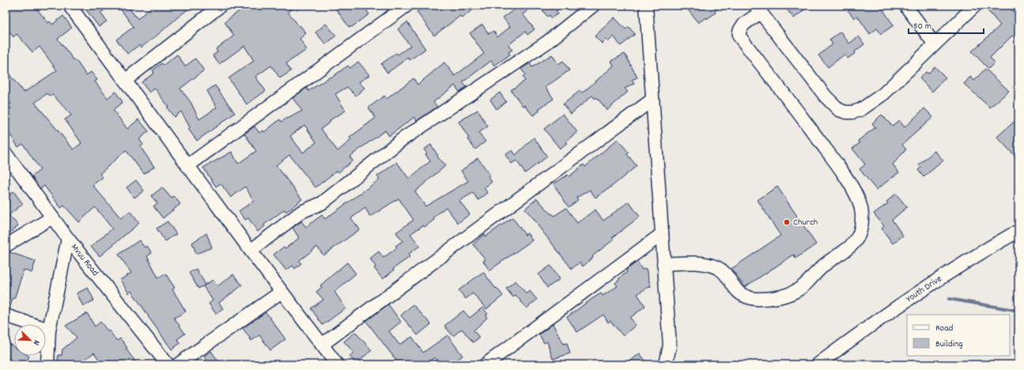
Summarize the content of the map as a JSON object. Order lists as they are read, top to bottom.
{
  "streets": {
    "street": ["Mvuu Road", "Youth Drive"]
  },
  "places": ["Church"],
  "legend": ["Road", "Building"],
  "scale_bar": "50 m",
  "north": "bottom right"
}
